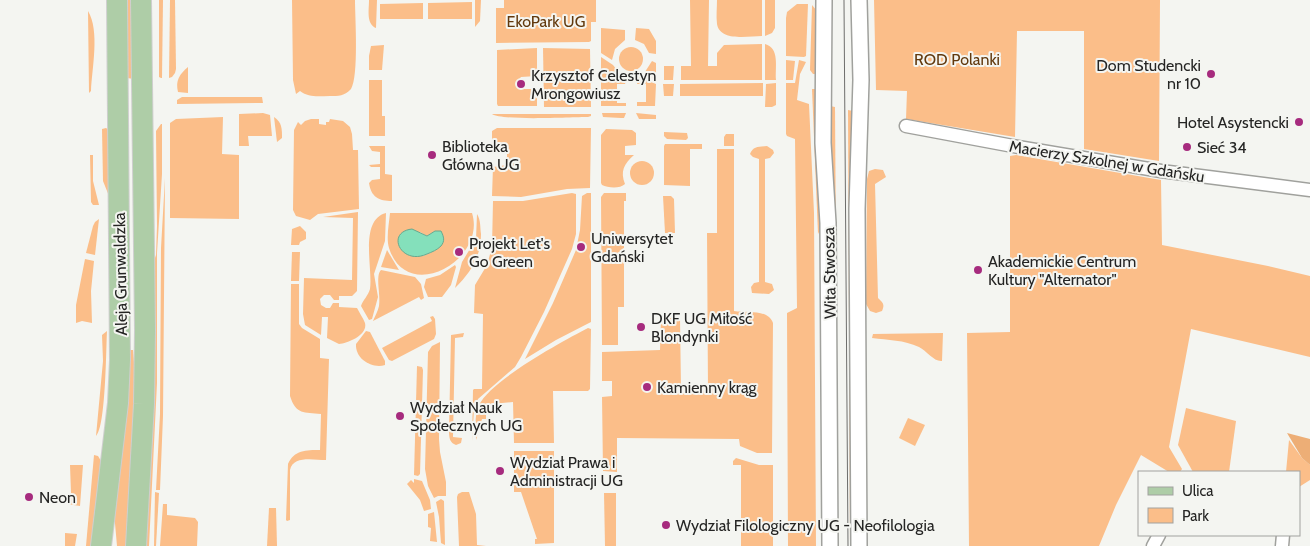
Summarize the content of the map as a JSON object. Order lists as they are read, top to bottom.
{
  "streets": {
    "main road": ["Aleja Grunwaldzka"],
    "street": ["Macierzy Szkolnej w Gdańsku", "Wita Stwosza"]
  },
  "parks": ["EkoPark UG", "ROD Polanki"],
  "places": [
    "Dom Studencki nr 10",
    "Krzysztof Celestyn Mrongowiusz",
    "Hotel Asystencki",
    "Sieć 34",
    "Biblioteka Główna UG",
    "Uniwersytet Gdański",
    "Projekt Let's Go Green",
    "Akademickie Centrum Kultury \"Alternator\"",
    "DKF UG Miłość Blondynki",
    "Kamienny krąg",
    "Wydział Nauk Społecznych UG",
    "Wydział Prawa i Administracji UG",
    "Neon",
    "Wydział Filologiczny UG - Neofilologia"
  ],
  "legend": ["Ulica", "Park"]
}
